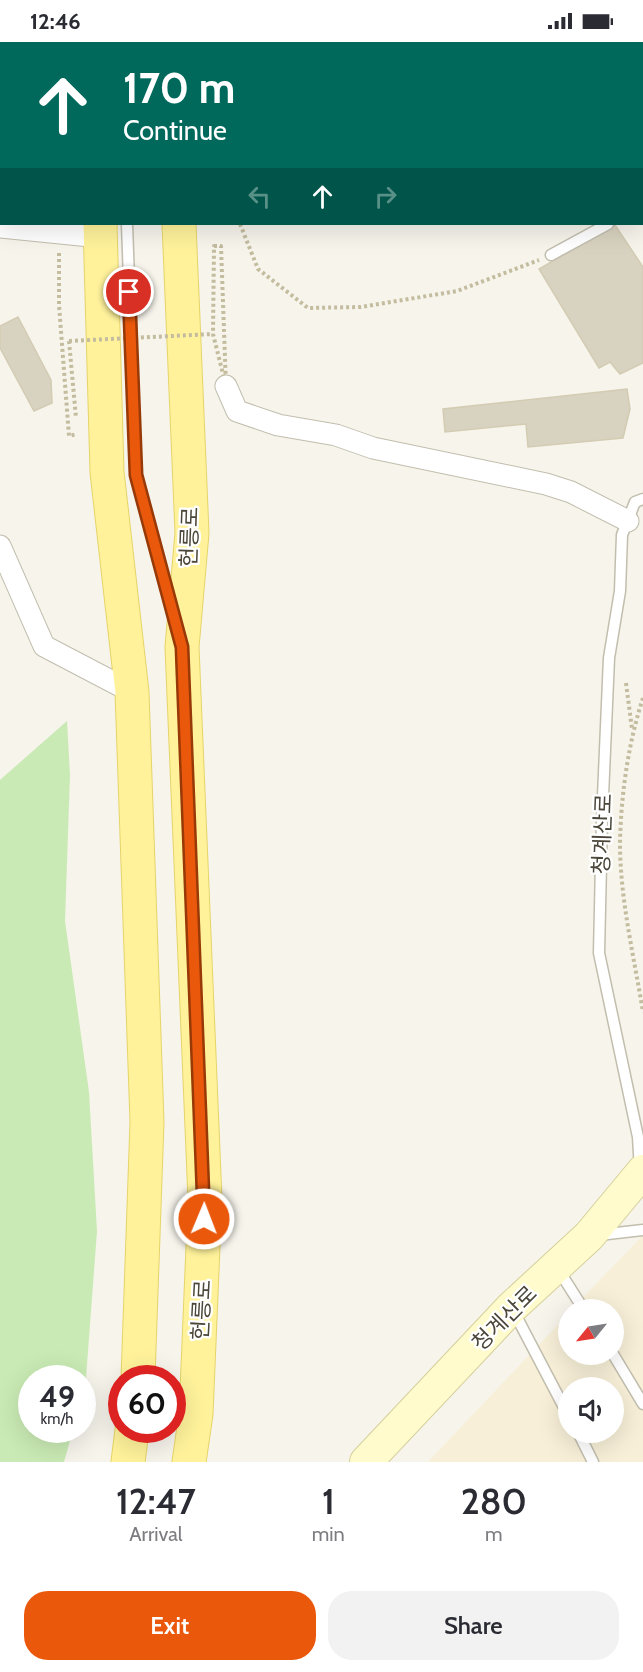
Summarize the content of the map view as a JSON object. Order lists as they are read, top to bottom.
{
  "streets": {
    "main road": ["헌릉로", "청계산로"]
  },
  "north": "bottom left",
  "page": {
    "status": "12:46",
    "turn": ["170 m", "Continue"],
    "speed": "49 km/h",
    "limit": "60",
    "eta": [
      "12:47",
      "Arrival",
      "1",
      "min",
      "280",
      "m"
    ],
    "buttons": ["Exit", "Share"]
  }
}
